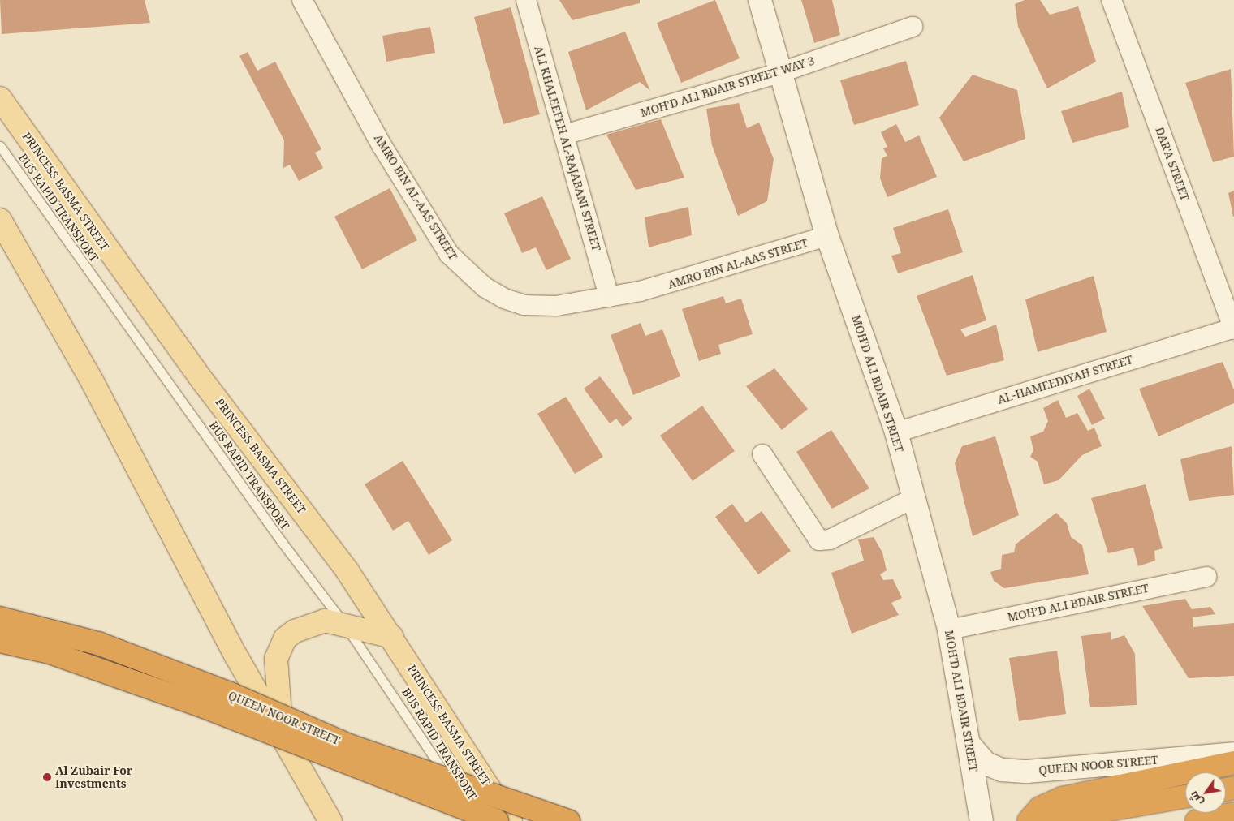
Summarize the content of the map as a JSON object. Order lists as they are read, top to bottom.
{
  "streets": {
    "highway": ["QUEEN NOOR STREET"],
    "main road": ["PRINCESS BASMA STREET"],
    "street": [
      "MOH'D ALI BDAIR STREET WAY 3",
      "ALI KHALEEFEH AL-RAJABANI STREET",
      "DAR'A STREET",
      "AMRO BIN AL-AAS STREET",
      "AL-HAMEEDIYAH STREET",
      "MOH'D ALI BDAIR STREET",
      "MOH’D ALI BDAIR STREET"
    ],
    "lane": ["BUS RAPID TRANSPORT"]
  },
  "crossings": [
    ["MOH'D ALI BDAIR STREET WAY 3", "ALI KHALEEFEH AL-RAJABANI STREET"],
    ["MOH'D ALI BDAIR STREET WAY 3", "MOH'D ALI BDAIR STREET"],
    ["ALI KHALEEFEH AL-RAJABANI STREET", "AMRO BIN AL-AAS STREET"],
    ["DAR'A STREET", "AL-HAMEEDIYAH STREET"],
    ["AMRO BIN AL-AAS STREET", "MOH'D ALI BDAIR STREET"],
    ["AL-HAMEEDIYAH STREET", "MOH'D ALI BDAIR STREET"],
    ["MOH'D ALI BDAIR STREET", "MOH’D ALI BDAIR STREET"],
    ["MOH'D ALI BDAIR STREET", "QUEEN NOOR STREET"]
  ],
  "places": ["Al Zubair For Investments"],
  "north": "bottom left"
}
